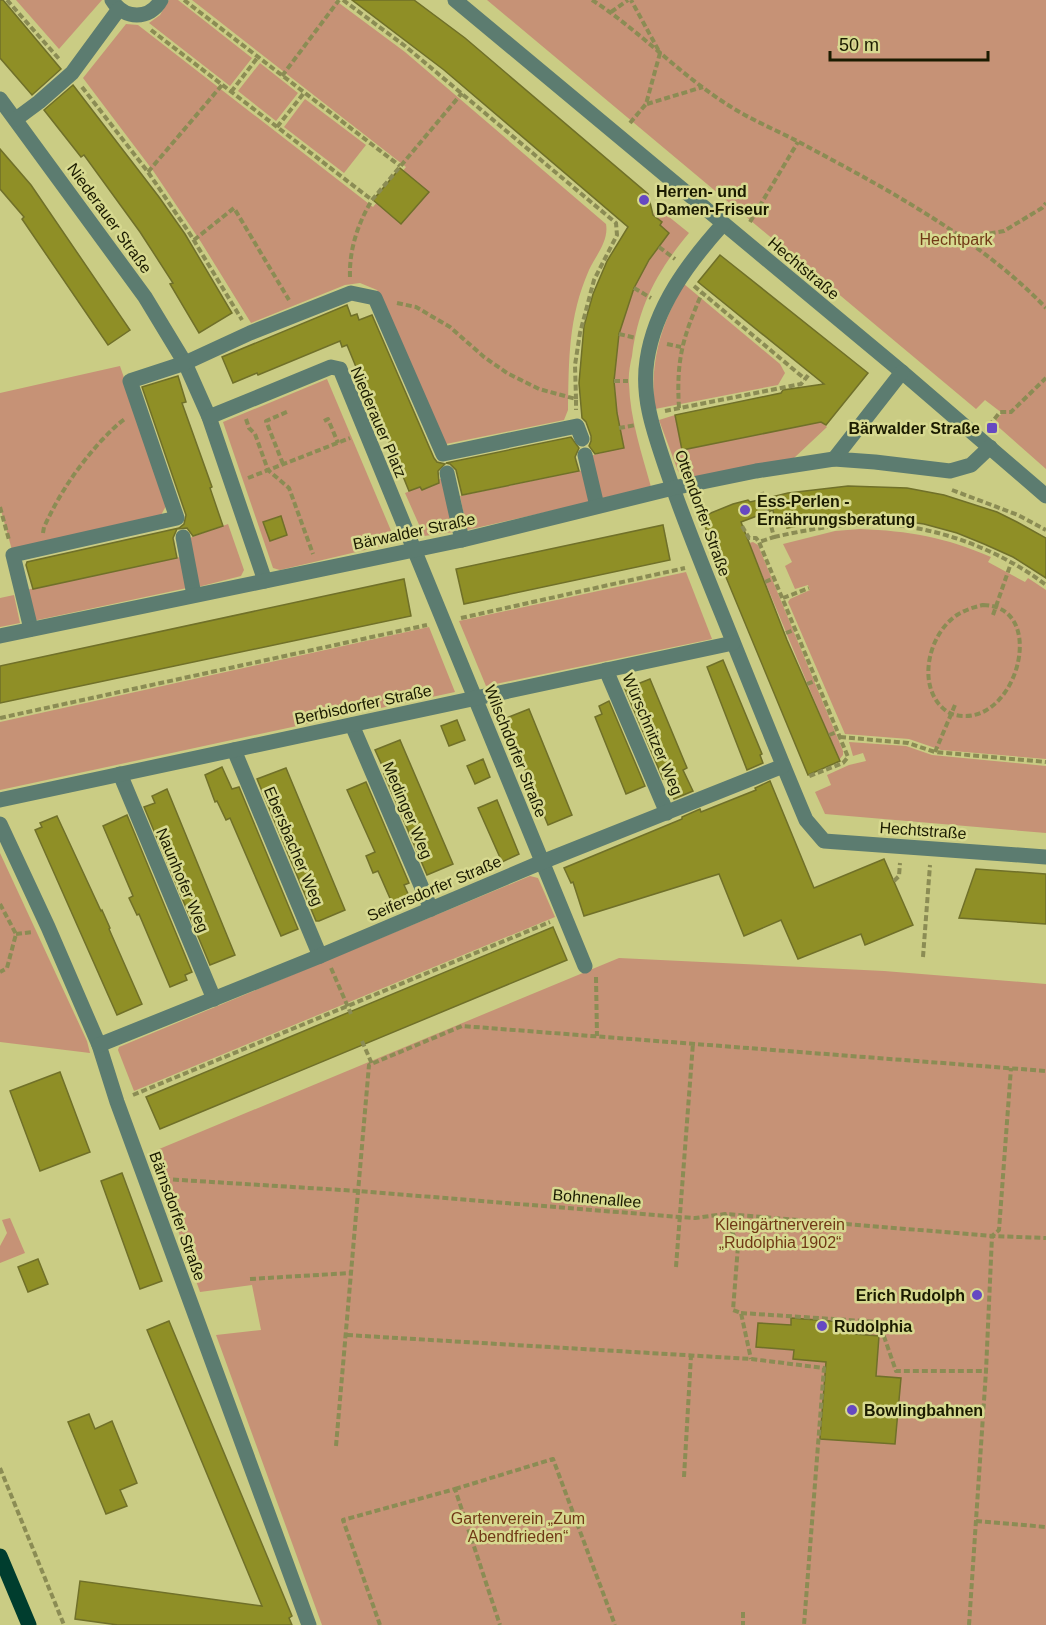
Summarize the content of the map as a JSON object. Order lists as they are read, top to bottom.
{
  "streets": {
    "street": [
      "Niederauer Straße",
      "Hechtstraße",
      "Niederauer Platz",
      "Ottendorfer Straße",
      "Bärwalder Straße",
      "Berbisdorfer Straße",
      "Würschnitzer Weg",
      "Wilschdorfer Straße",
      "Medinger Weg",
      "Ebersbacher Weg",
      "Naunhofer Weg",
      "Seifersdorfer Straße",
      "Bärnsdorfer Straße"
    ],
    "path": ["Bohnenallee"]
  },
  "crossings": [
    ["Hechtstraße", "Ottendorfer Straße"],
    ["Hechtstraße", "Bärwalder Straße"],
    ["Niederauer Platz", "Bärwalder Straße"],
    ["Niederauer Platz", "Wilschdorfer Straße"],
    ["Ottendorfer Straße", "Bärwalder Straße"],
    ["Ottendorfer Straße", "Berbisdorfer Straße"],
    ["Ottendorfer Straße", "Seifersdorfer Straße"],
    ["Bärwalder Straße", "Wilschdorfer Straße"],
    ["Berbisdorfer Straße", "Würschnitzer Weg"],
    ["Berbisdorfer Straße", "Wilschdorfer Straße"],
    ["Berbisdorfer Straße", "Medinger Weg"],
    ["Berbisdorfer Straße", "Ebersbacher Weg"],
    ["Berbisdorfer Straße", "Naunhofer Weg"],
    ["Würschnitzer Weg", "Seifersdorfer Straße"],
    ["Wilschdorfer Straße", "Seifersdorfer Straße"],
    ["Medinger Weg", "Seifersdorfer Straße"],
    ["Ebersbacher Weg", "Seifersdorfer Straße"],
    ["Naunhofer Weg", "Seifersdorfer Straße"],
    ["Seifersdorfer Straße", "Bärnsdorfer Straße"],
    ["Bohnenallee", "Bärnsdorfer Straße"]
  ],
  "parks": ["Hechtpark", "Kleingärtnerverein „Rudolphia 1902“", "Gartenverein „Zum Abendfrieden“"],
  "places": {
    "other": [
      "Herren- und Damen-Friseur",
      "Ess-Perlen - Ernährungsberatung",
      "Erich Rudolph",
      "Rudolphia",
      "Bowlingbahnen"
    ],
    "transit": ["Bärwalder Straße"]
  },
  "scale_bar": "50 m"
}
